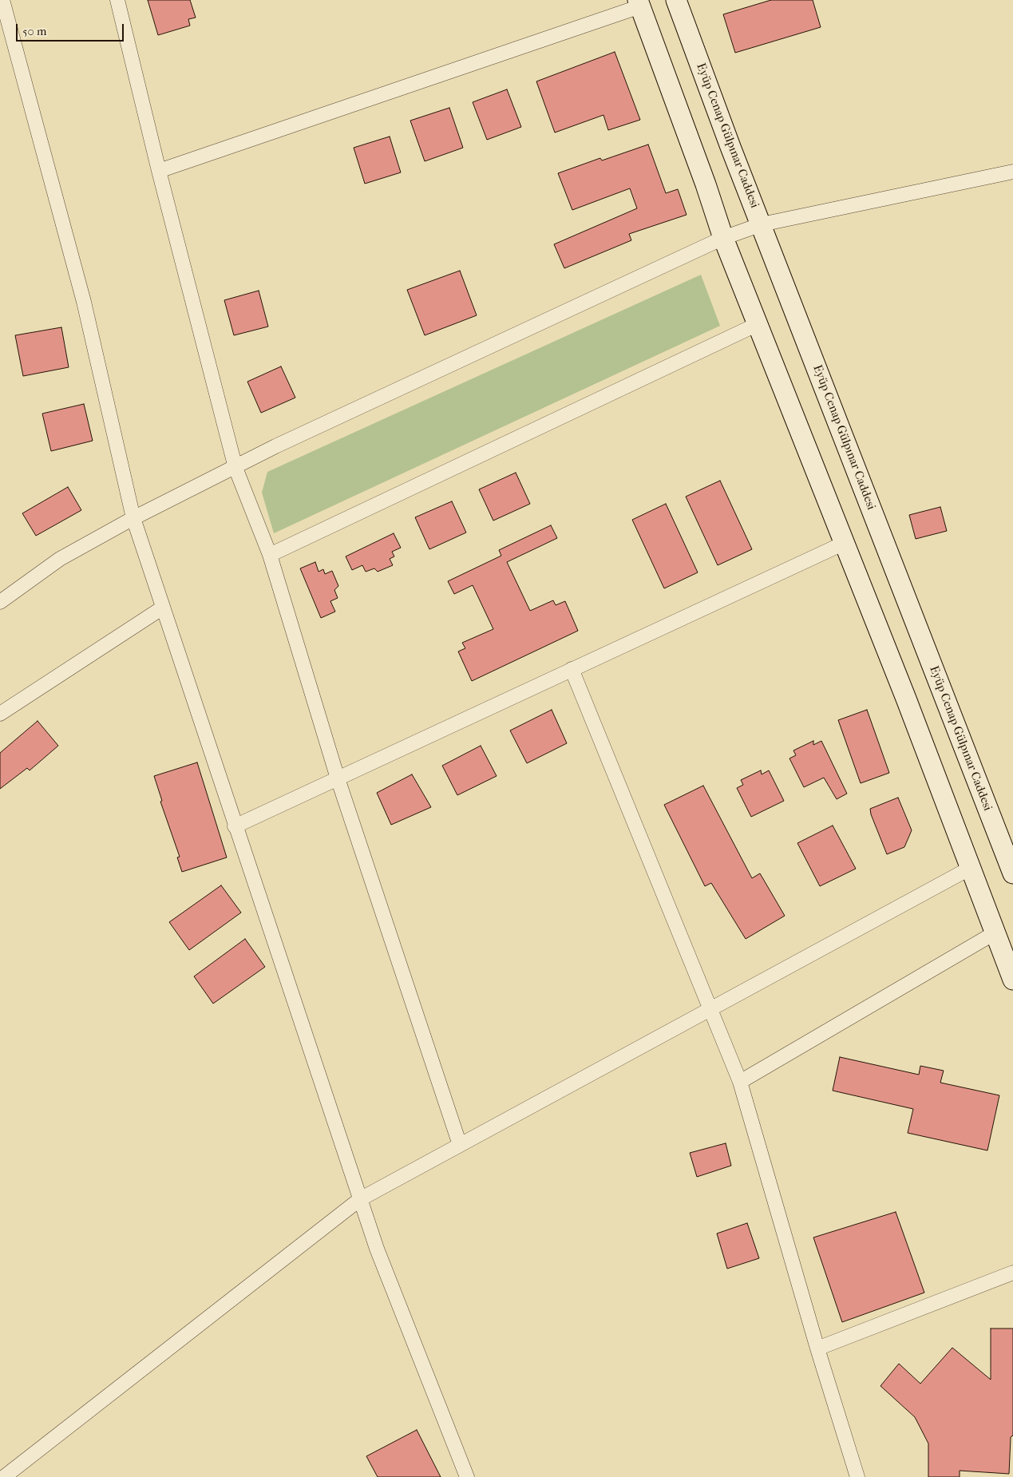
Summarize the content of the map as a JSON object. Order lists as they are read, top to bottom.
{
  "streets": {
    "main road": ["Eyüp Cenap Gülpınar Caddesi"]
  },
  "scale_bar": "50 m"
}
